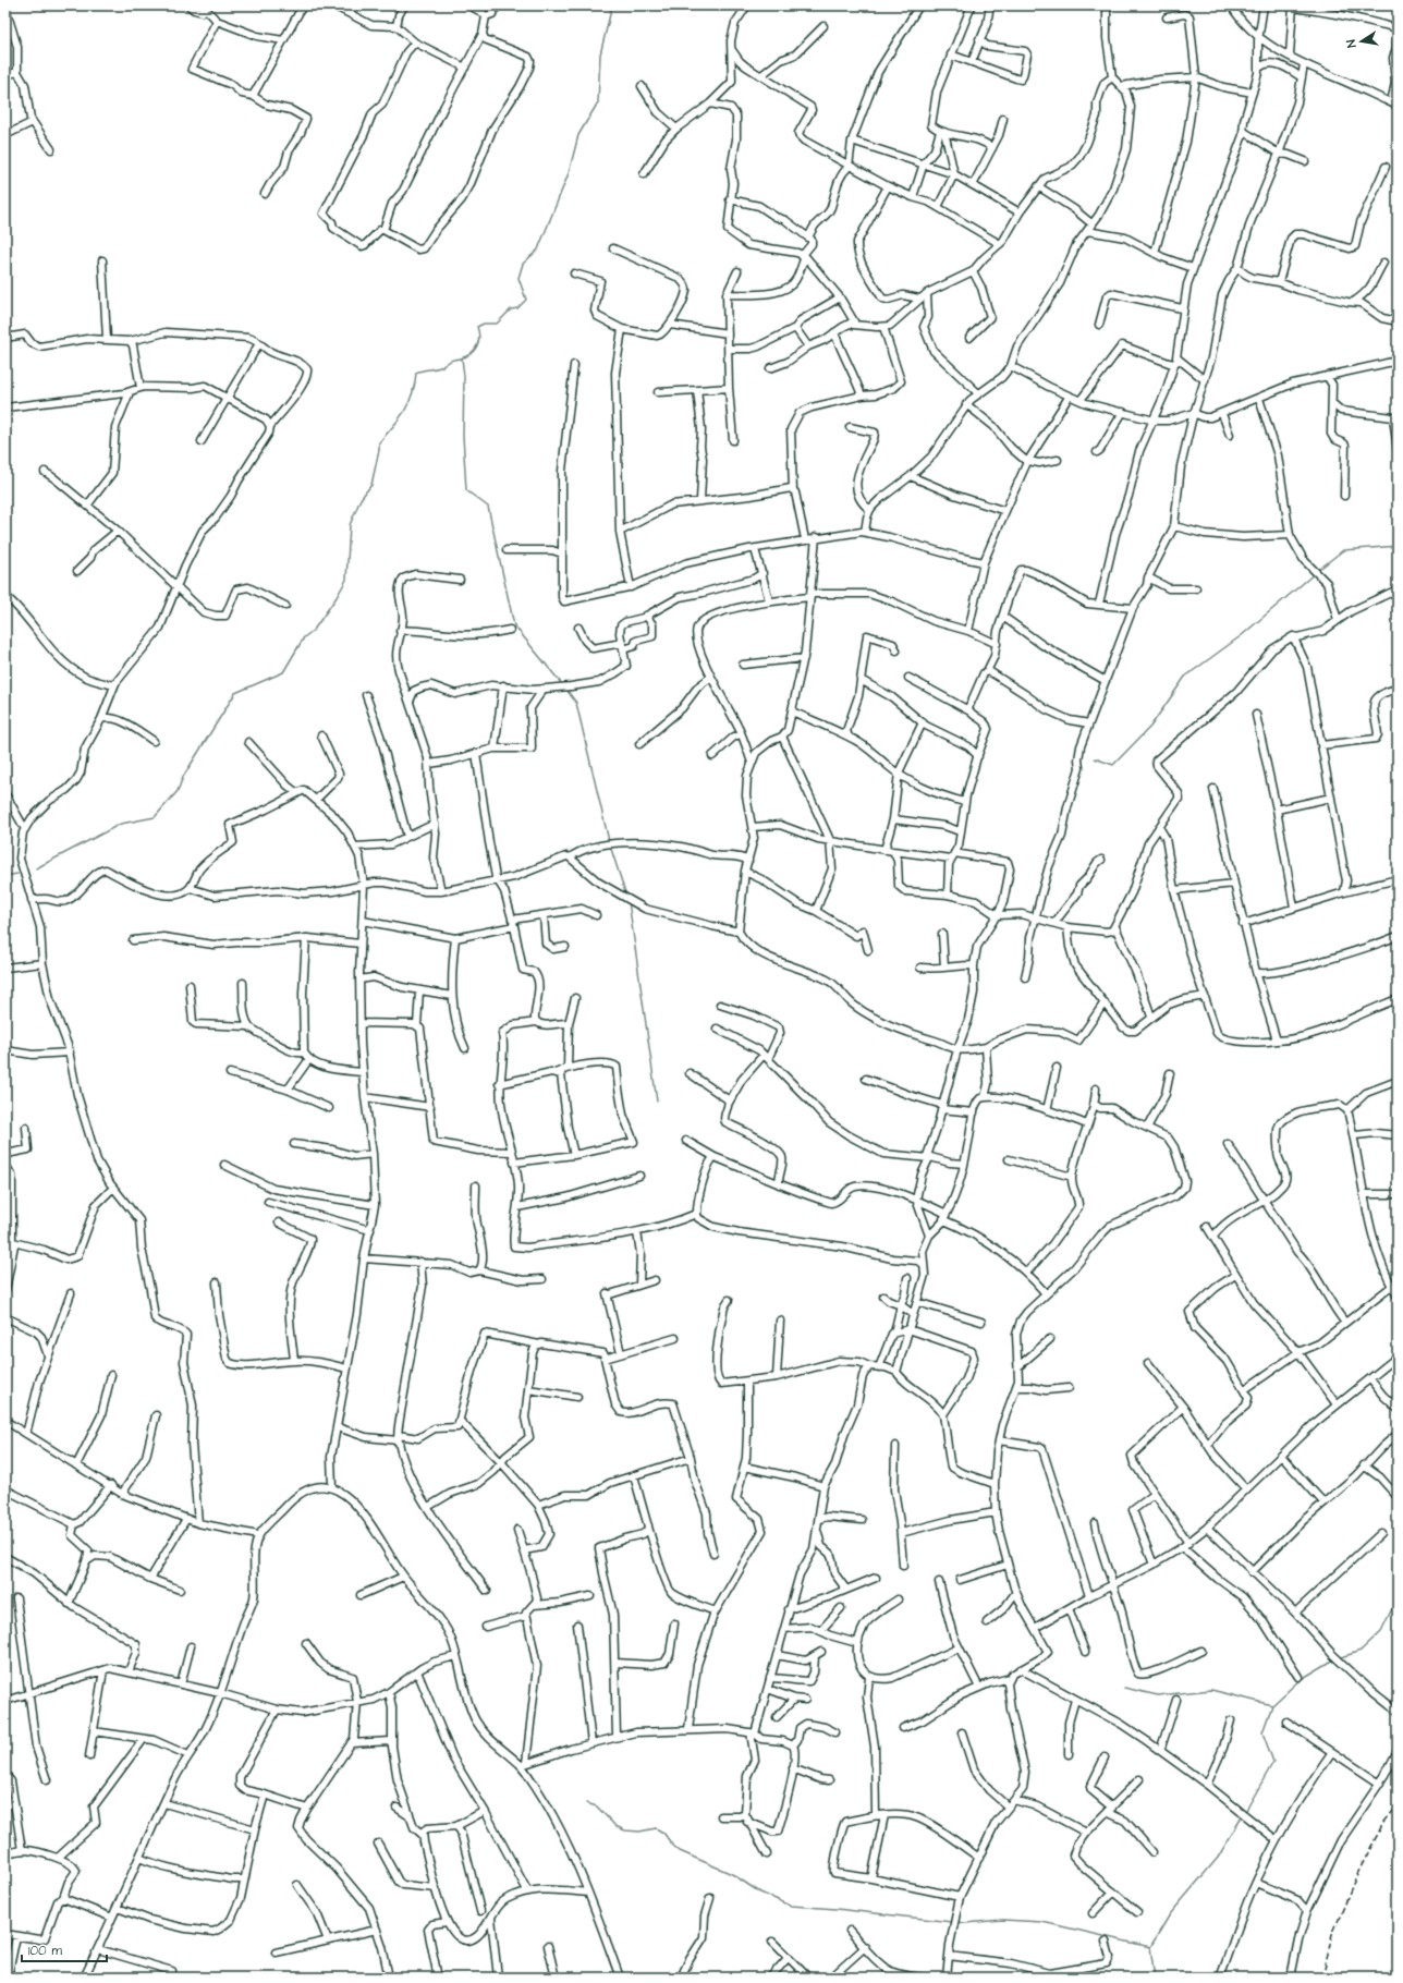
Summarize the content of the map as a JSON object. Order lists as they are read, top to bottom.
{
  "scale_bar": "100 m",
  "north": "left"
}
